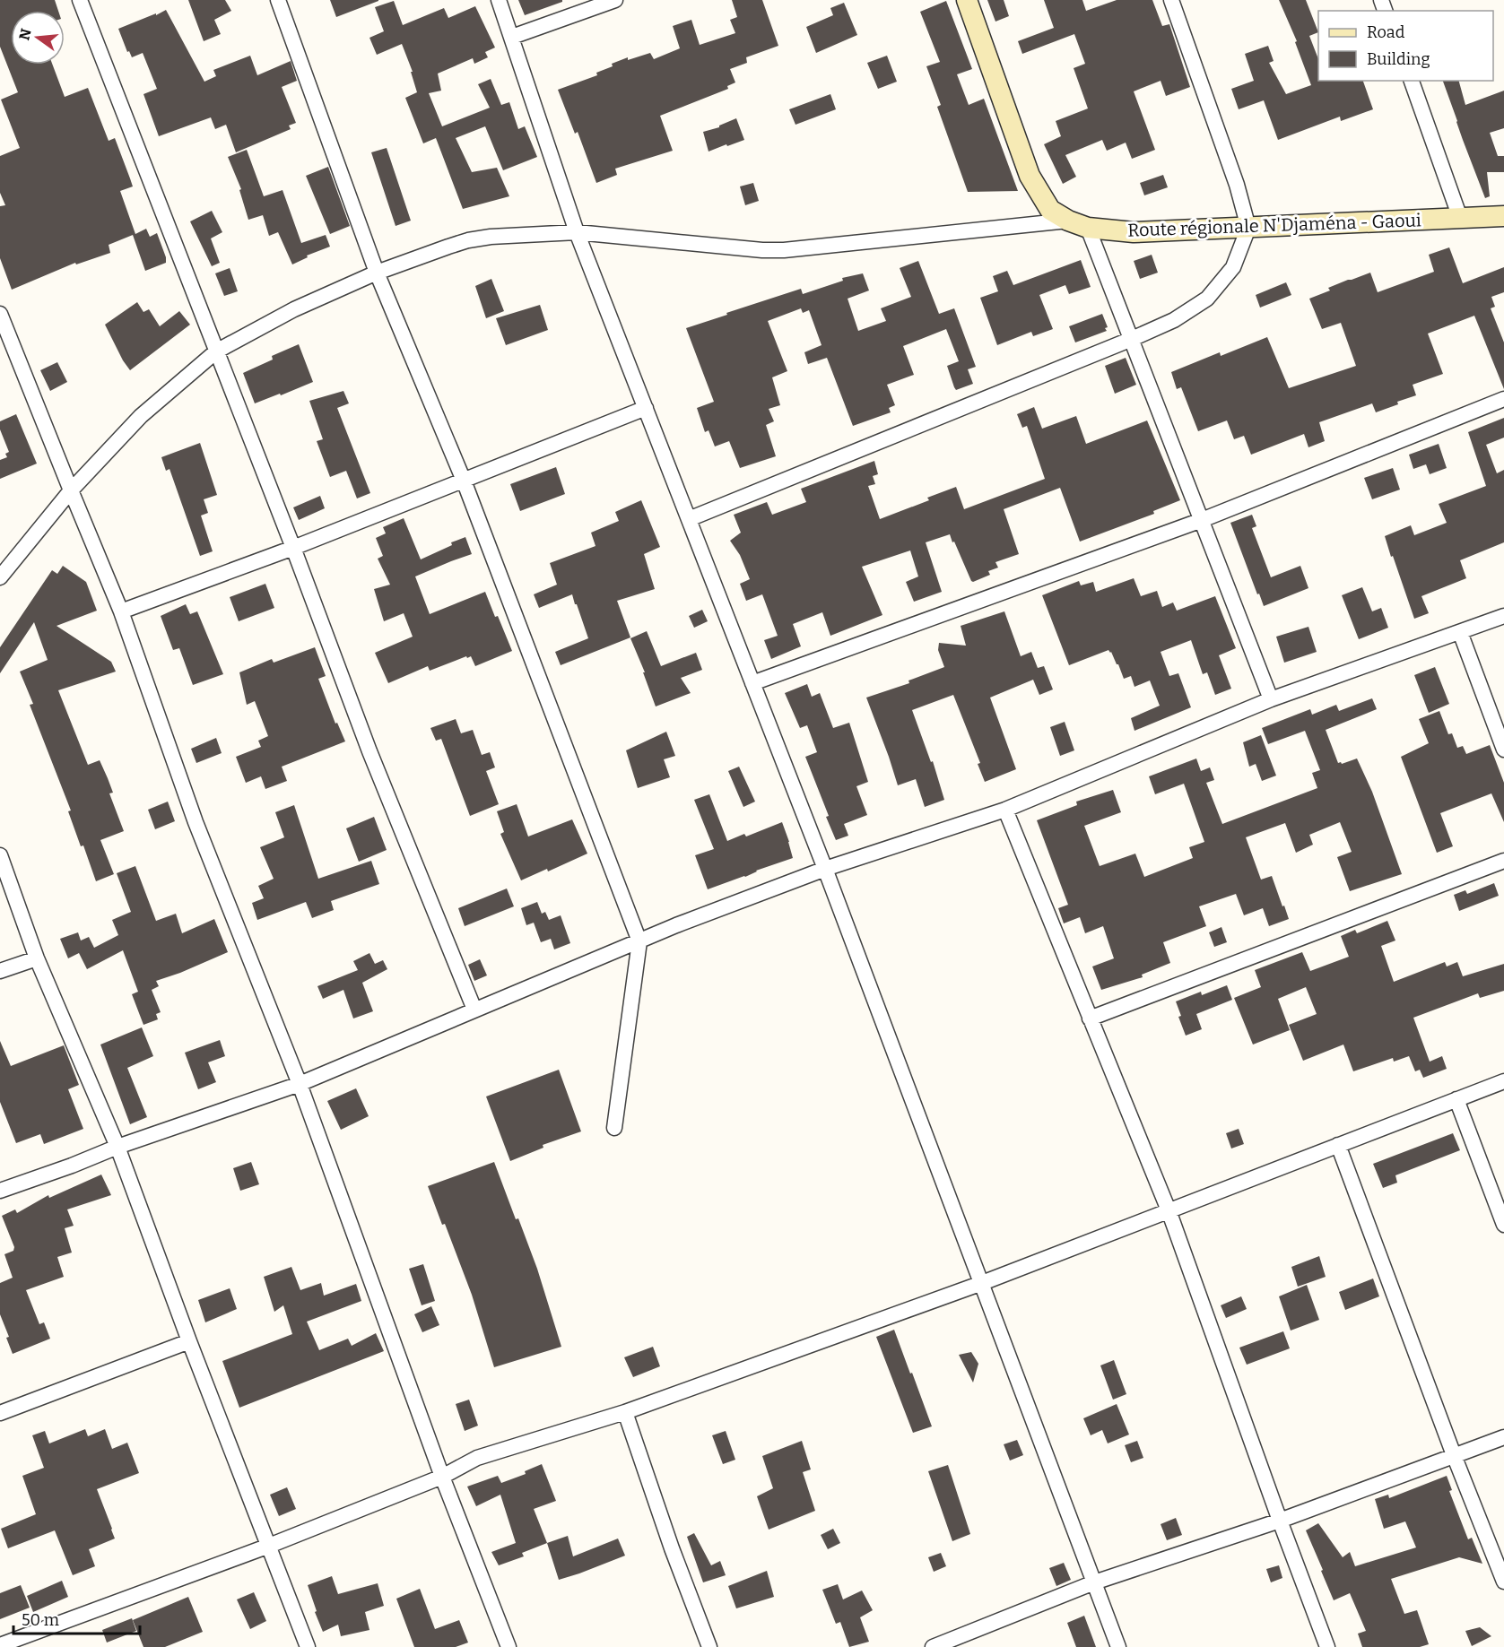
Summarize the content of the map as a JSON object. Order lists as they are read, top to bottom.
{
  "streets": {
    "street": ["Route régionale N'Djaména - Gaoui"]
  },
  "legend": ["Road", "Building"],
  "scale_bar": "50 m",
  "north": "left"
}
